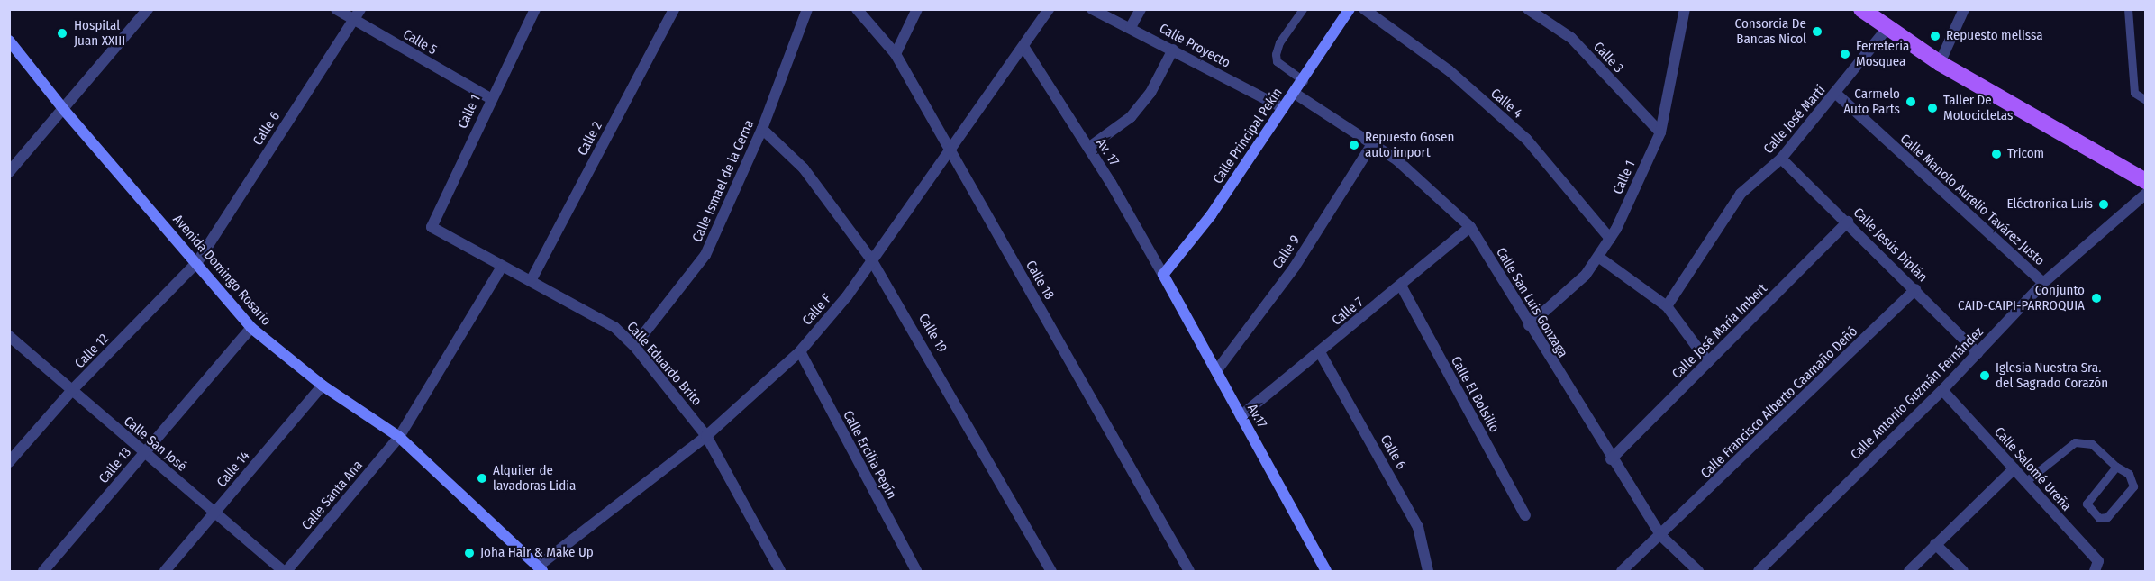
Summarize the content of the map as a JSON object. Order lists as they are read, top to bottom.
{
  "streets": {
    "main road": ["Calle Principal Pekín", "Avenida Domingo Rosario", "Av.17"],
    "street": [
      "Calle 5",
      "Calle Proyecto",
      "Calle 3",
      "Calle 4",
      "Calle 1",
      "Calle José Martí",
      "Calle 6",
      "Calle 2",
      "Av. 17",
      "Calle Ismael de la Cerna",
      "Calle Manolo Aurelio Tavárez Justo",
      "Calle Jesús Diplán",
      "Calle 9",
      "Calle 18",
      "Calle San Luis Gonzaga",
      "Calle F",
      "Calle 7",
      "Calle José María Imbert",
      "Calle 19",
      "Calle 12",
      "Calle Eduardo Brito",
      "Calle Antonio Guzmán Fernández",
      "Calle El Bolsillo",
      "Calle Francisco Alberto Caamaño Deñó",
      "Calle San José",
      "Calle Ercilia Pepín",
      "Calle 13",
      "Calle 14",
      "Calle Salomé Ureña",
      "Calle Santa Ana"
    ]
  },
  "crossings": [
    ["Calle 5", "Calle 1"],
    ["Calle 5", "Calle 6"],
    ["Calle Proyecto", "Calle Principal Pekín"],
    ["Calle 3", "Calle 1"],
    ["Calle 4", "Calle 1"],
    ["Calle 1", "Calle San Luis Gonzaga"],
    ["Calle 1", "Calle Eduardo Brito"],
    ["Calle José Martí", "Calle Manolo Aurelio Tavárez Justo"],
    ["Calle José Martí", "Calle Jesús Diplán"],
    ["Calle 6", "Avenida Domingo Rosario"],
    ["Calle 6", "Calle 7"],
    ["Calle 6", "Calle 12"],
    ["Calle Principal Pekín", "Av. 17"],
    ["Calle Principal Pekín", "Calle San Luis Gonzaga"],
    ["Calle Principal Pekín", "Av.17"],
    ["Calle 2", "Calle Eduardo Brito"],
    ["Av. 17", "Calle F"],
    ["Av. 17", "Av.17"],
    ["Calle Ismael de la Cerna", "Calle 19"],
    ["Calle Ismael de la Cerna", "Calle Eduardo Brito"],
    ["Calle Manolo Aurelio Tavárez Justo", "Calle Antonio Guzmán Fernández"],
    ["Calle Jesús Diplán", "Calle José María Imbert"],
    ["Calle Jesús Diplán", "Calle Antonio Guzmán Fernández"],
    ["Calle Jesús Diplán", "Calle Francisco Alberto Caamaño Deñó"],
    ["Calle 9", "Calle San Luis Gonzaga"],
    ["Calle 9", "Av.17"],
    ["Avenida Domingo Rosario", "Calle F"],
    ["Avenida Domingo Rosario", "Calle 12"],
    ["Avenida Domingo Rosario", "Calle 13"],
    ["Avenida Domingo Rosario", "Calle 14"],
    ["Avenida Domingo Rosario", "Calle Santa Ana"],
    ["Calle 18", "Calle F"],
    ["Calle San Luis Gonzaga", "Calle 7"],
    ["Calle San Luis Gonzaga", "Calle José María Imbert"],
    ["Calle San Luis Gonzaga", "Calle Francisco Alberto Caamaño Deñó"],
    ["Calle F", "Calle 19"],
    ["Calle F", "Calle Eduardo Brito"],
    ["Calle F", "Calle Ercilia Pepín"],
    ["Calle 7", "Calle El Bolsillo"],
    ["Calle 7", "Av.17"],
    ["Calle 12", "Calle San José"],
    ["Calle Eduardo Brito", "Calle Santa Ana"],
    ["Calle Antonio Guzmán Fernández", "Calle Salomé Ureña"],
    ["Calle San José", "Calle 13"],
    ["Calle San José", "Calle 14"],
    ["Calle San José", "Calle Santa Ana"]
  ],
  "places": [
    "Consorcia De Bancas Nicol",
    "Hospital Juan XXIII",
    "Repuesto melissa",
    "Ferreteria Mosquea",
    "Carmelo Auto Parts",
    "Taller De Motocicletas",
    "Repuesto Gosen auto import",
    "Tricom",
    "Eléctronica Luis",
    "Conjunto CAID-CAIPI-PARROQUIA",
    "Iglesia Nuestra Sra. del Sagrado Corazón",
    "Alquiler de lavadoras Lidia",
    "Joha Hair & Make Up"
  ]
}
